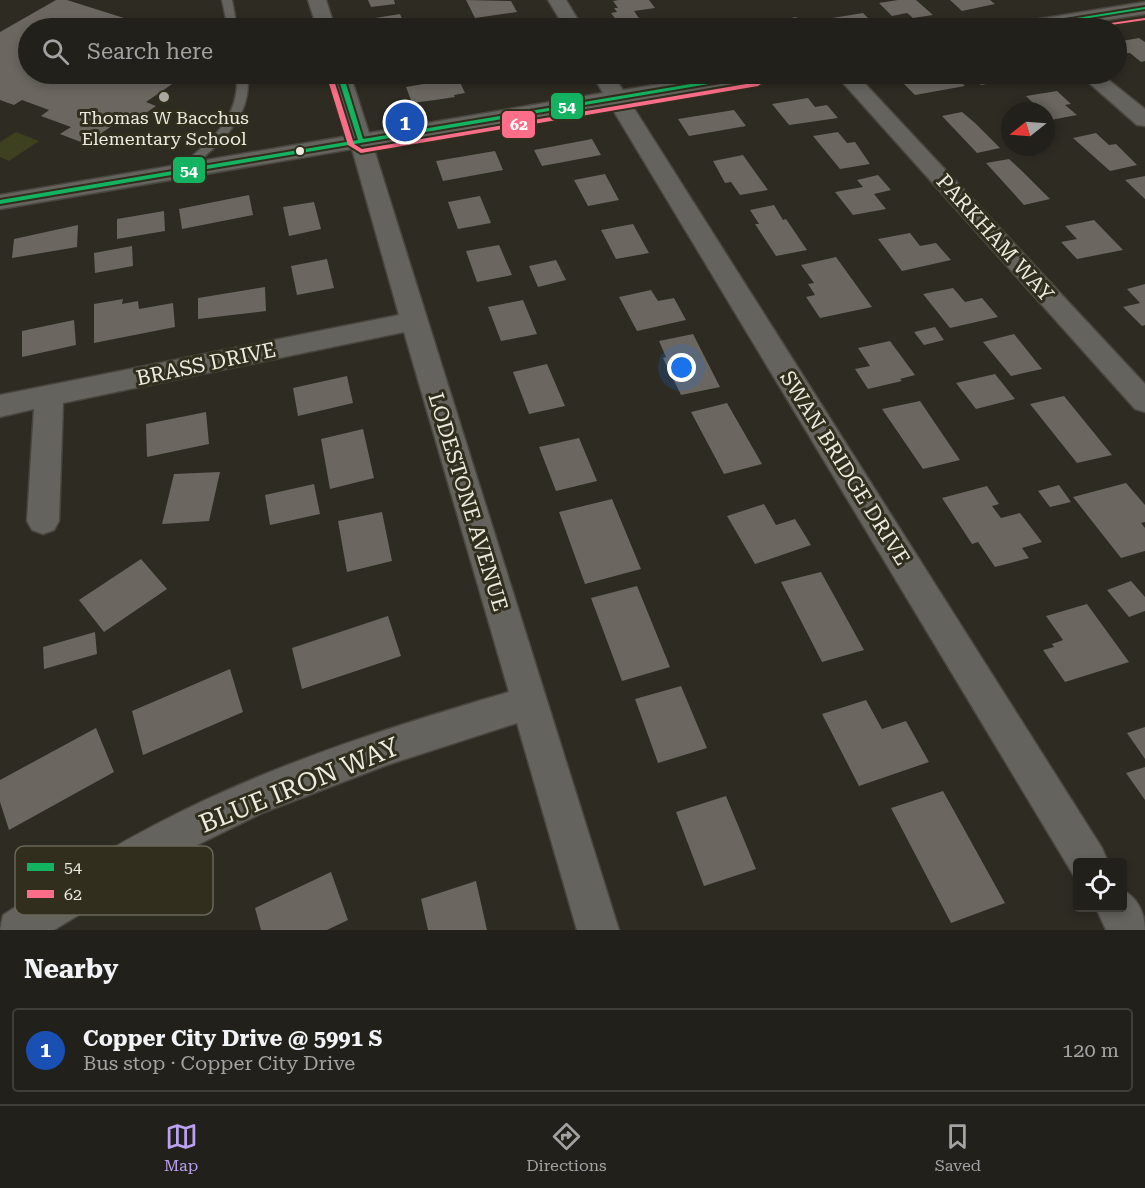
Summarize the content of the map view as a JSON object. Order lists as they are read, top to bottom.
{
  "streets": {
    "street": [
      "PARKHAM WAY",
      "BRASS DRIVE",
      "SWAN BRIDGE DRIVE",
      "LODESTONE AVENUE",
      "BLUE IRON WAY"
    ]
  },
  "crossings": [
    ["BRASS DRIVE", "LODESTONE AVENUE"],
    ["LODESTONE AVENUE", "BLUE IRON WAY"]
  ],
  "places": ["Thomas W Bacchus Elementary School"],
  "lines": ["transit line 54", "transit line 62"],
  "legend": ["54", "62"],
  "north": "left",
  "page": {
    "search": "Search here",
    "pins": "1",
    "heading": "Nearby",
    "list": [
      {
        "mark": "1",
        "name": "Copper City Drive @ 5991 S",
        "note": "Bus stop · Copper City Drive",
        "value": "120 m"
      }
    ],
    "nav": ["Map", "Directions", "Saved"]
  }
}
